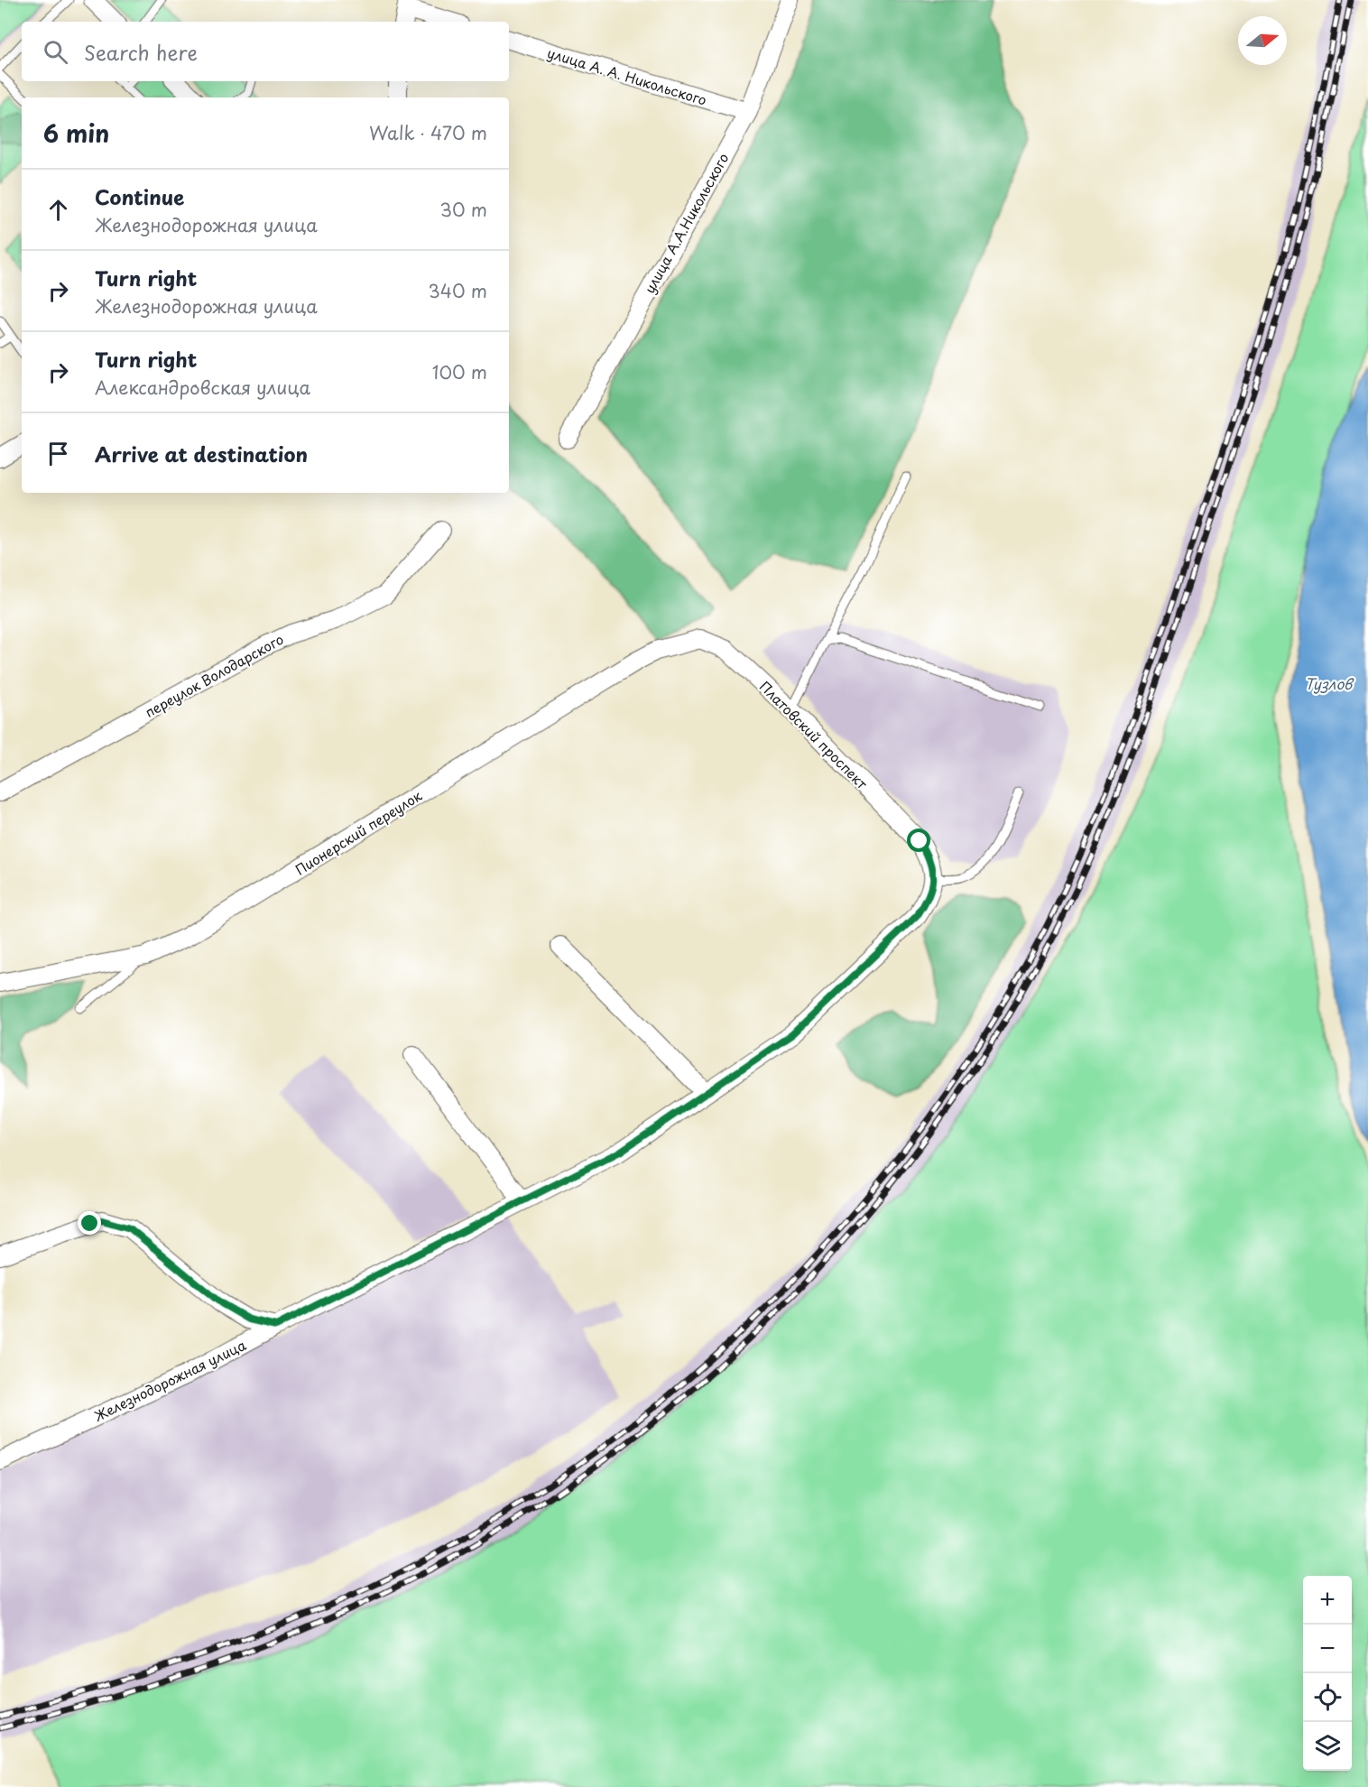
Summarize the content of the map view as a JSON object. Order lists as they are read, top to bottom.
{
  "streets": {
    "street": [
      "улица А. А. Никольского",
      "улица А.А.Никольского",
      "переулок Володарского",
      "Платовский проспект",
      "Пионерский переулок",
      "Железнодорожная улица"
    ]
  },
  "crossings": [
    ["улица А. А. Никольского", "улица А.А.Никольского"],
    ["Платовский проспект", "Пионерский переулок"],
    ["Платовский проспект", "Железнодорожная улица"]
  ],
  "water": ["Тузлов"],
  "north": "right",
  "page": {
    "search": "Search here",
    "heading": ["6 min", "Walk · 470 m"],
    "list": [
      ["Continue", "Железнодорожная улица", "30 m"],
      ["Turn right", "Железнодорожная улица", "340 m"],
      ["Turn right", "Александровская улица", "100 m"],
      "Arrive at destination"
    ],
    "map_buttons": ["+", "−"]
  }
}
